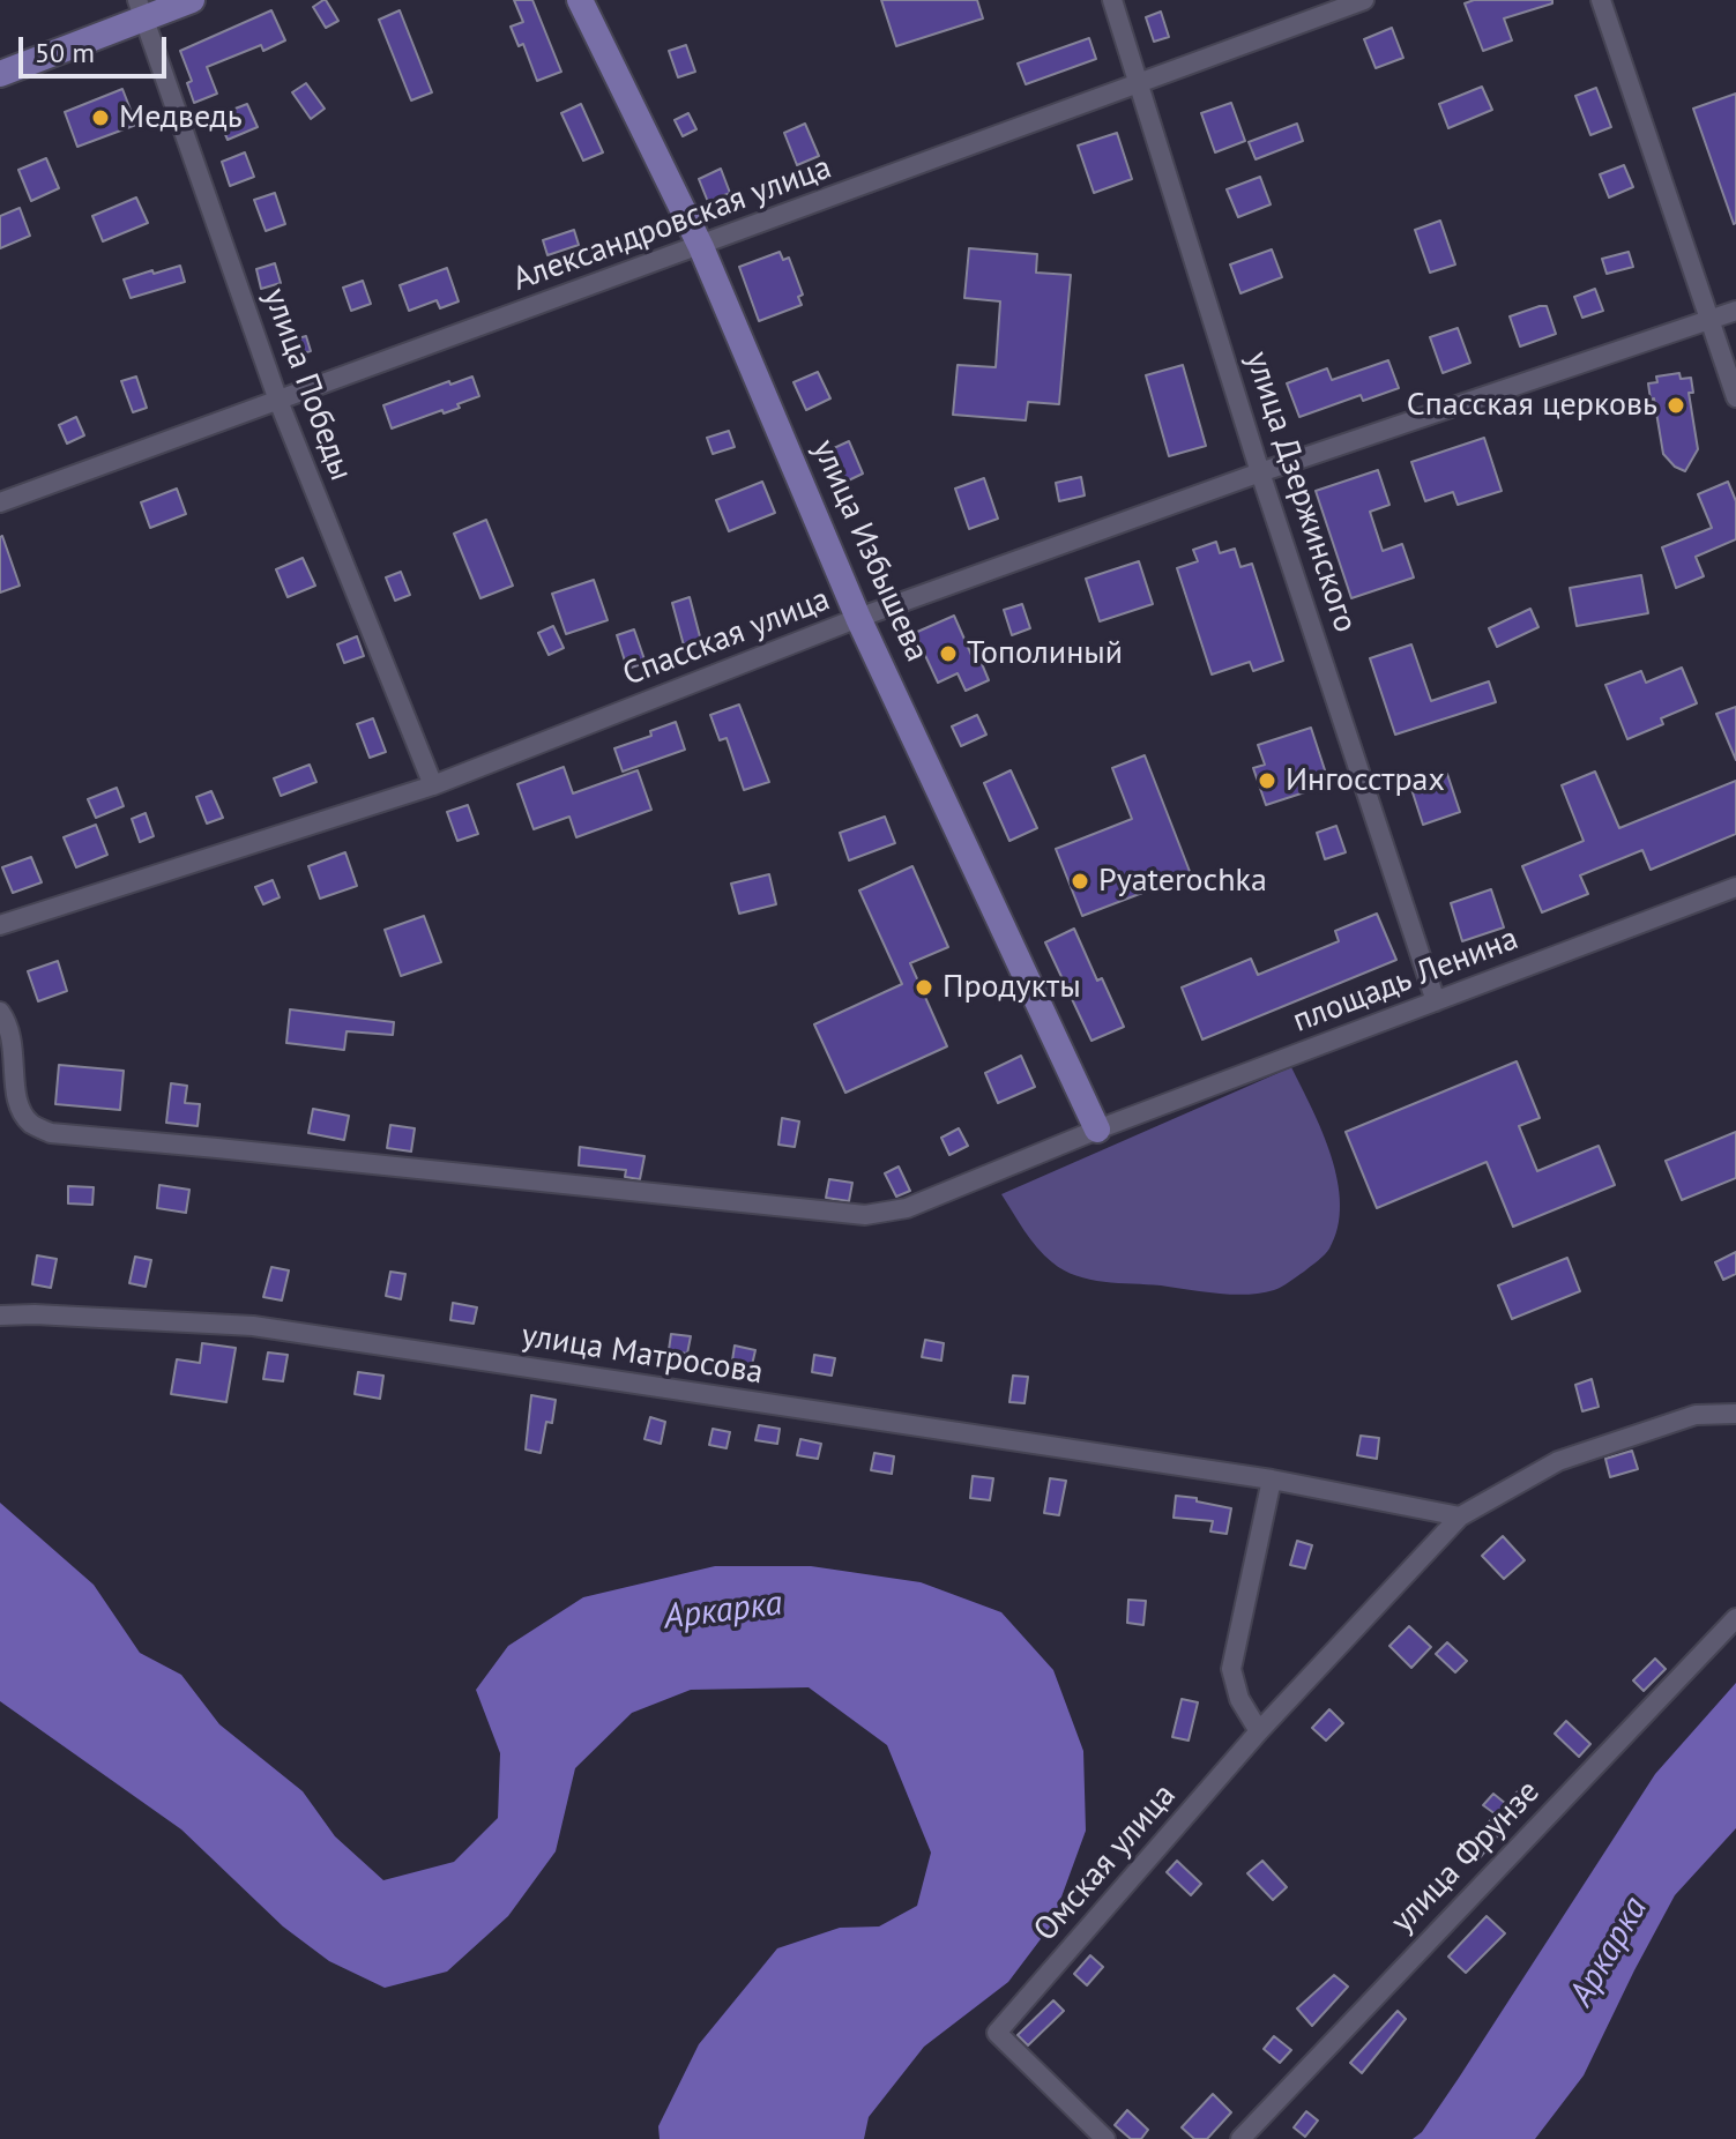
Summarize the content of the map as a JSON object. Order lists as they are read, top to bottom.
{
  "streets": {
    "main road": ["улица Избышева"],
    "street": [
      "Александровская улица",
      "улица Победы",
      "улица Дзержинского",
      "Спасская улица",
      "площадь Ленина",
      "улица Матросова",
      "улица Фрунзе",
      "Омская улица"
    ]
  },
  "crossings": [
    ["Александровская улица", "улица Победы"],
    ["Александровская улица", "улица Дзержинского"],
    ["Александровская улица", "улица Избышева"],
    ["улица Победы", "Спасская улица"],
    ["улица Дзержинского", "Спасская улица"],
    ["улица Дзержинского", "площадь Ленина"],
    ["улица Избышева", "Спасская улица"],
    ["улица Избышева", "площадь Ленина"]
  ],
  "water": ["Аркарка"],
  "places": [
    "Медведь",
    "Спасская церковь",
    "Тополиный",
    "Ингосстрах",
    "Pyaterochka",
    "Продукты"
  ],
  "scale_bar": "50 m"
}
